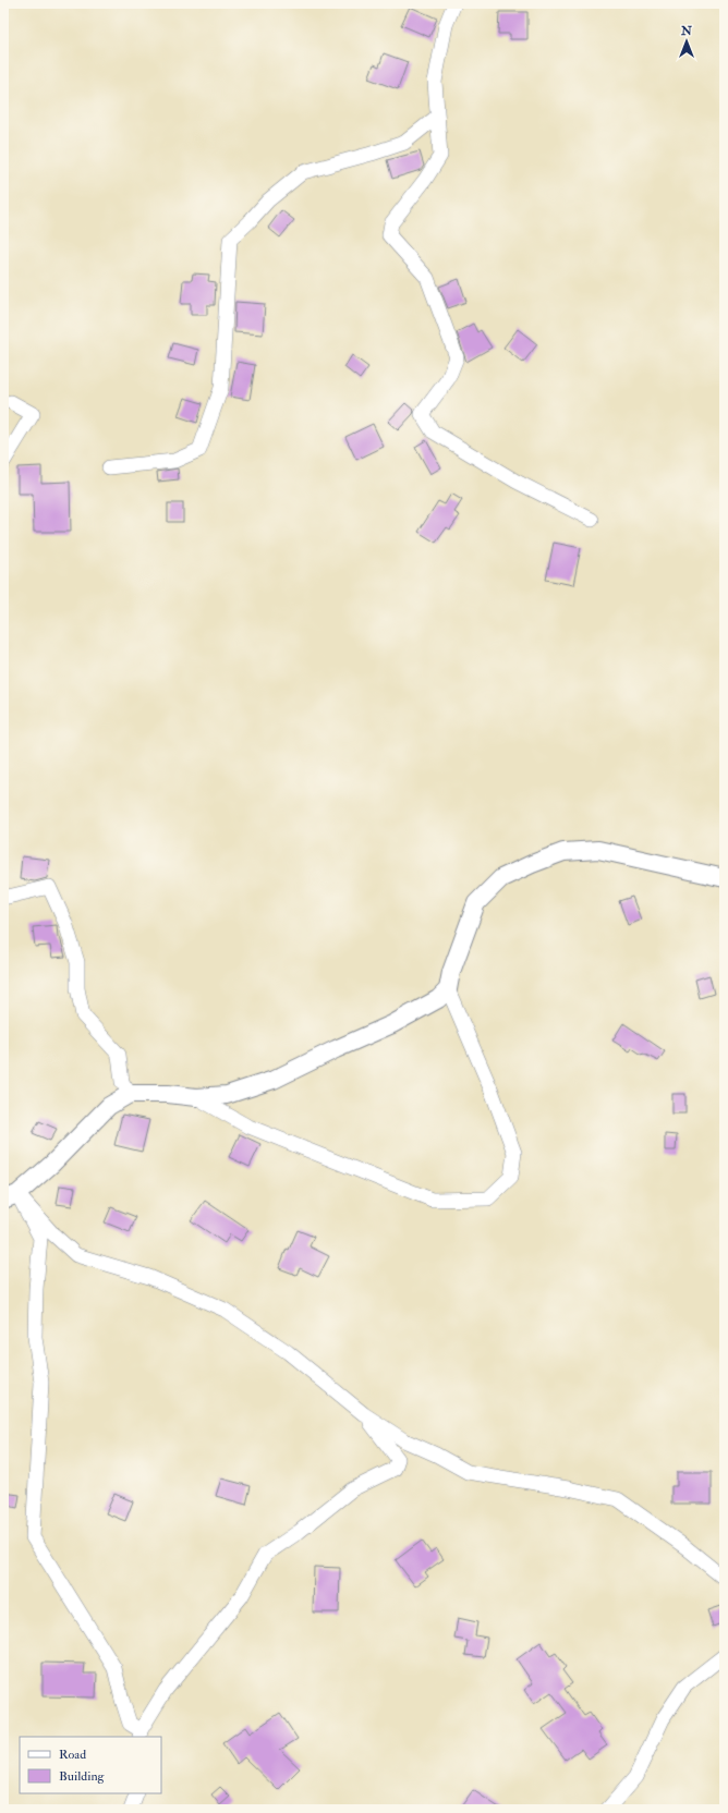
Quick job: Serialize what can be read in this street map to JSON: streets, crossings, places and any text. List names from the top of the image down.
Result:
{
  "legend": ["Road", "Building"],
  "north": "top"
}
